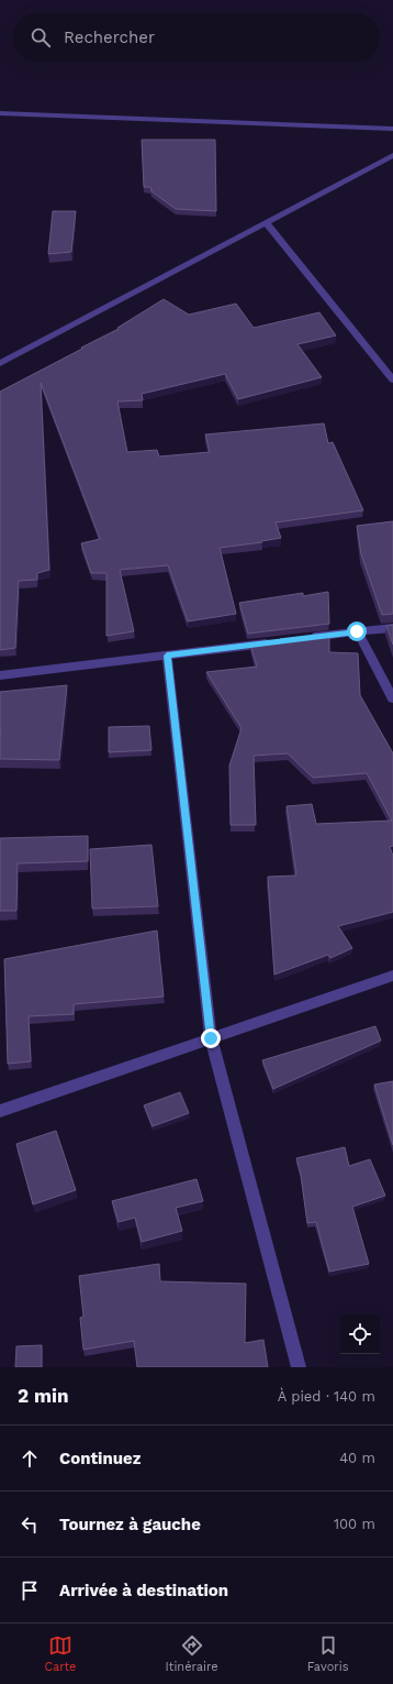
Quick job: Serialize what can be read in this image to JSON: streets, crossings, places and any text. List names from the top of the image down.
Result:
{
  "page": {
    "search": "Rechercher",
    "heading": ["2 min", "À pied · 140 m"],
    "list": [
      ["Continuez", "40 m"],
      ["Tournez à gauche", "100 m"],
      "Arrivée à destination"
    ],
    "nav": ["Carte", "Itinéraire", "Favoris"]
  }
}
